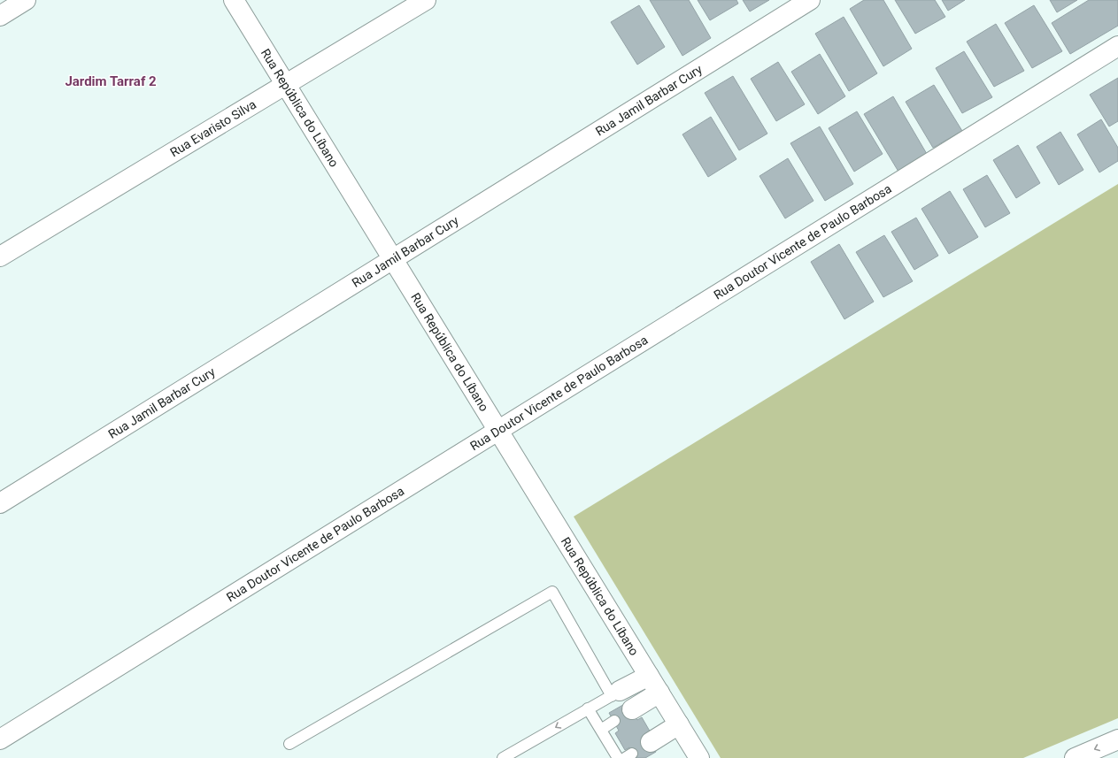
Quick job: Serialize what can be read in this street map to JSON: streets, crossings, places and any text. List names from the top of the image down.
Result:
{
  "streets": {
    "street": [
      "Rua Jamil Barbar Cury",
      "Rua República do Líbano",
      "Rua Evaristo Silva",
      "Rua Doutor Vicente de Paulo Barbosa"
    ]
  },
  "crossings": [
    ["Rua Jamil Barbar Cury", "Rua República do Líbano"],
    ["Rua República do Líbano", "Rua Evaristo Silva"],
    ["Rua República do Líbano", "Rua Doutor Vicente de Paulo Barbosa"]
  ],
  "districts": ["Jardim Tarraf 2"]
}
